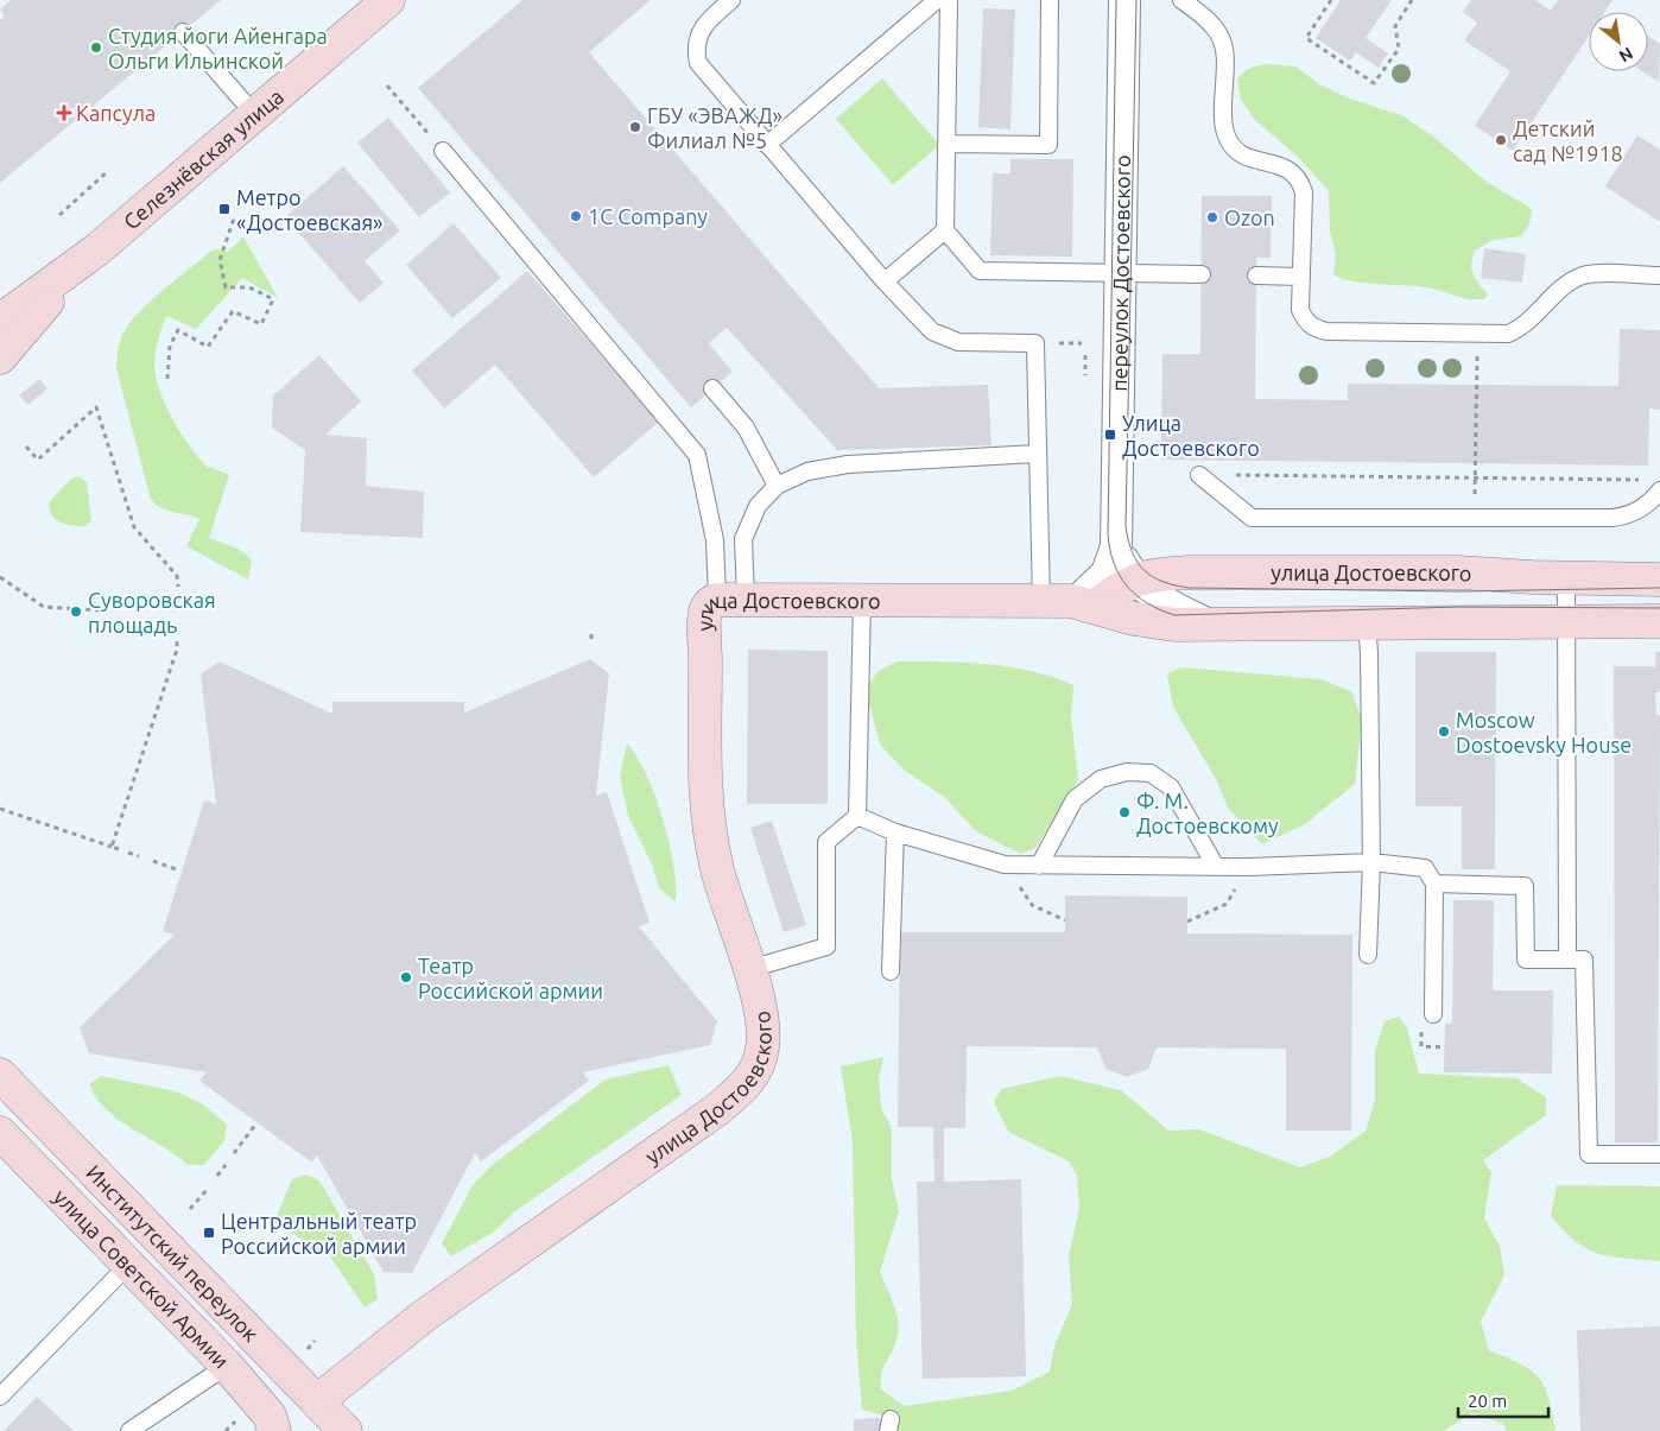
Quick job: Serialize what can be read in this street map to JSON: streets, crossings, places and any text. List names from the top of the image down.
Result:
{
  "streets": {
    "street": [
      "Селезнёвская улица",
      "переулок Достоевского",
      "улица Достоевского",
      "Институтский переулок",
      "улица Советской Армии"
    ]
  },
  "crossings": [
    ["переулок Достоевского", "улица Достоевского"],
    ["улица Достоевского", "Институтский переулок"]
  ],
  "places": {
    "other": [
      "Студия йоги Айенгара Ольги Ильинской",
      "ГБУ «ЭВАЖД» Филиал №5",
      "Детский сад №1918",
      "1C Company",
      "Ozon",
      "Суворовская площадь",
      "Moscow Dostoevsky House",
      "Ф. М. Достоевскому",
      "Театр Российской армии"
    ],
    "health": ["Капсула"],
    "transit": ["Метро «Достоевская»", "Улица Достоевского", "Центральный театр Российской армии"]
  },
  "scale_bar": "20 m",
  "north": "bottom right"
}
